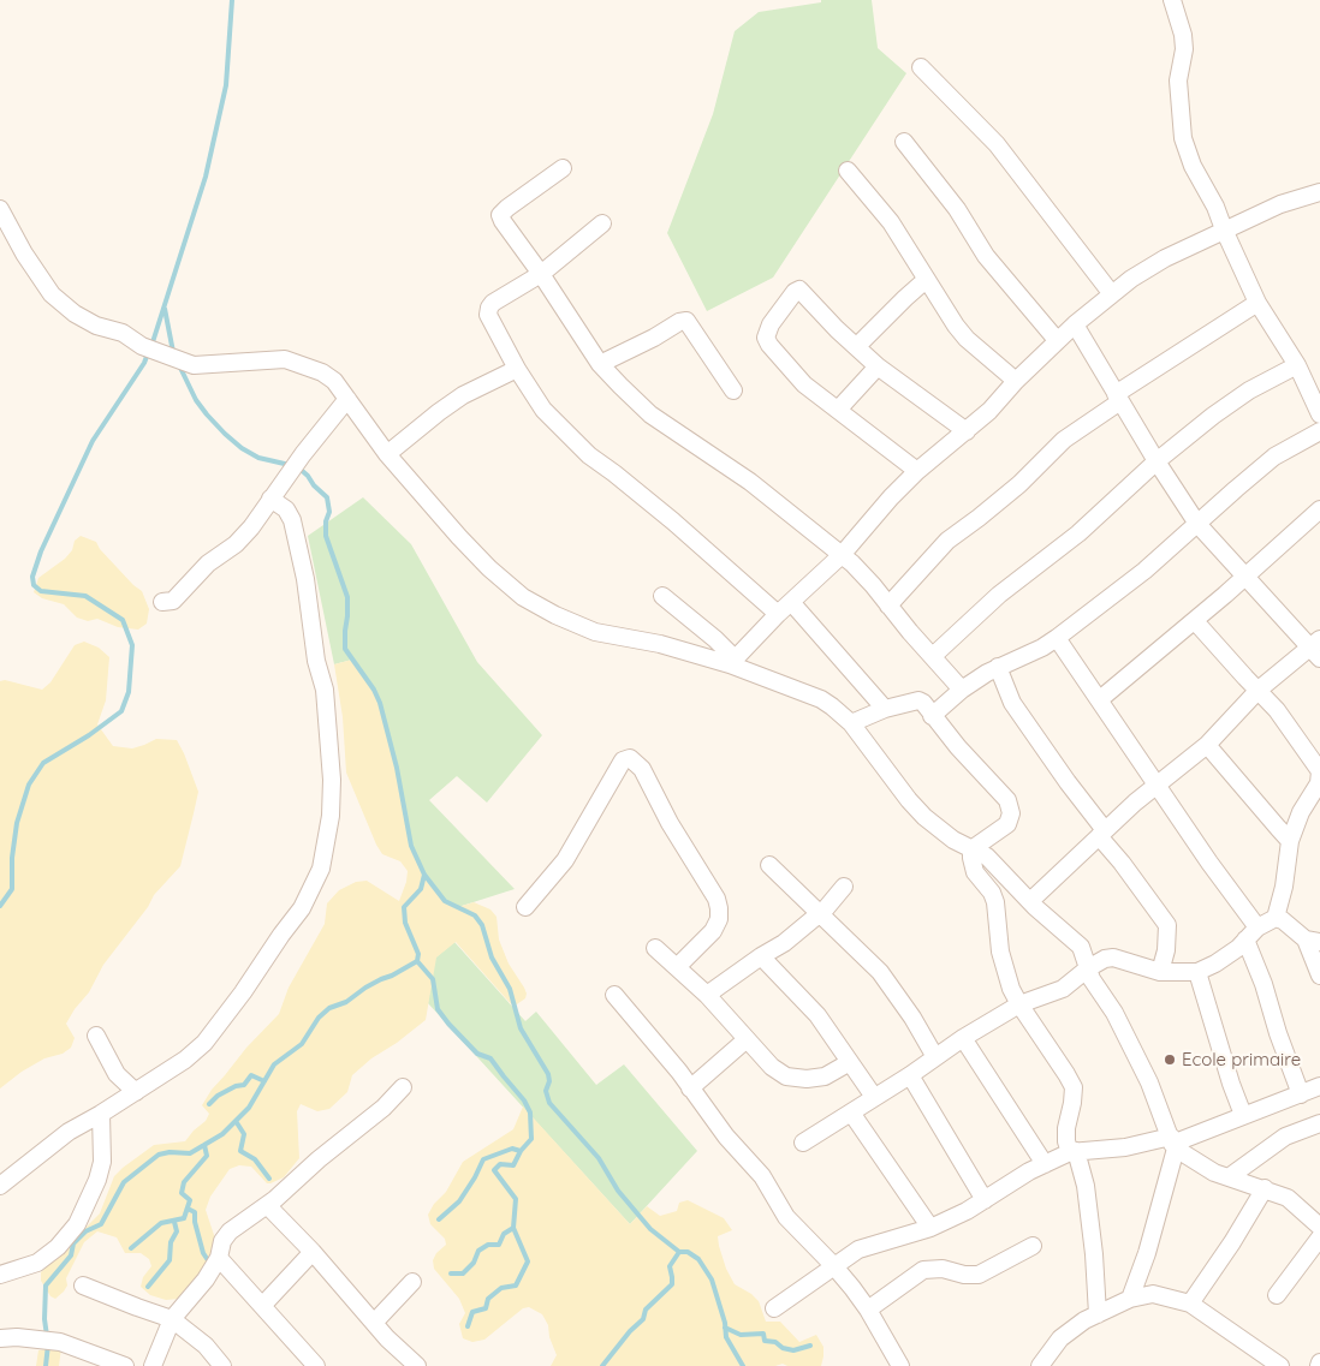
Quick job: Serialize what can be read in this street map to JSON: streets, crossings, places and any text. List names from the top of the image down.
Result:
{
  "places": ["Ecole primaire"]
}
